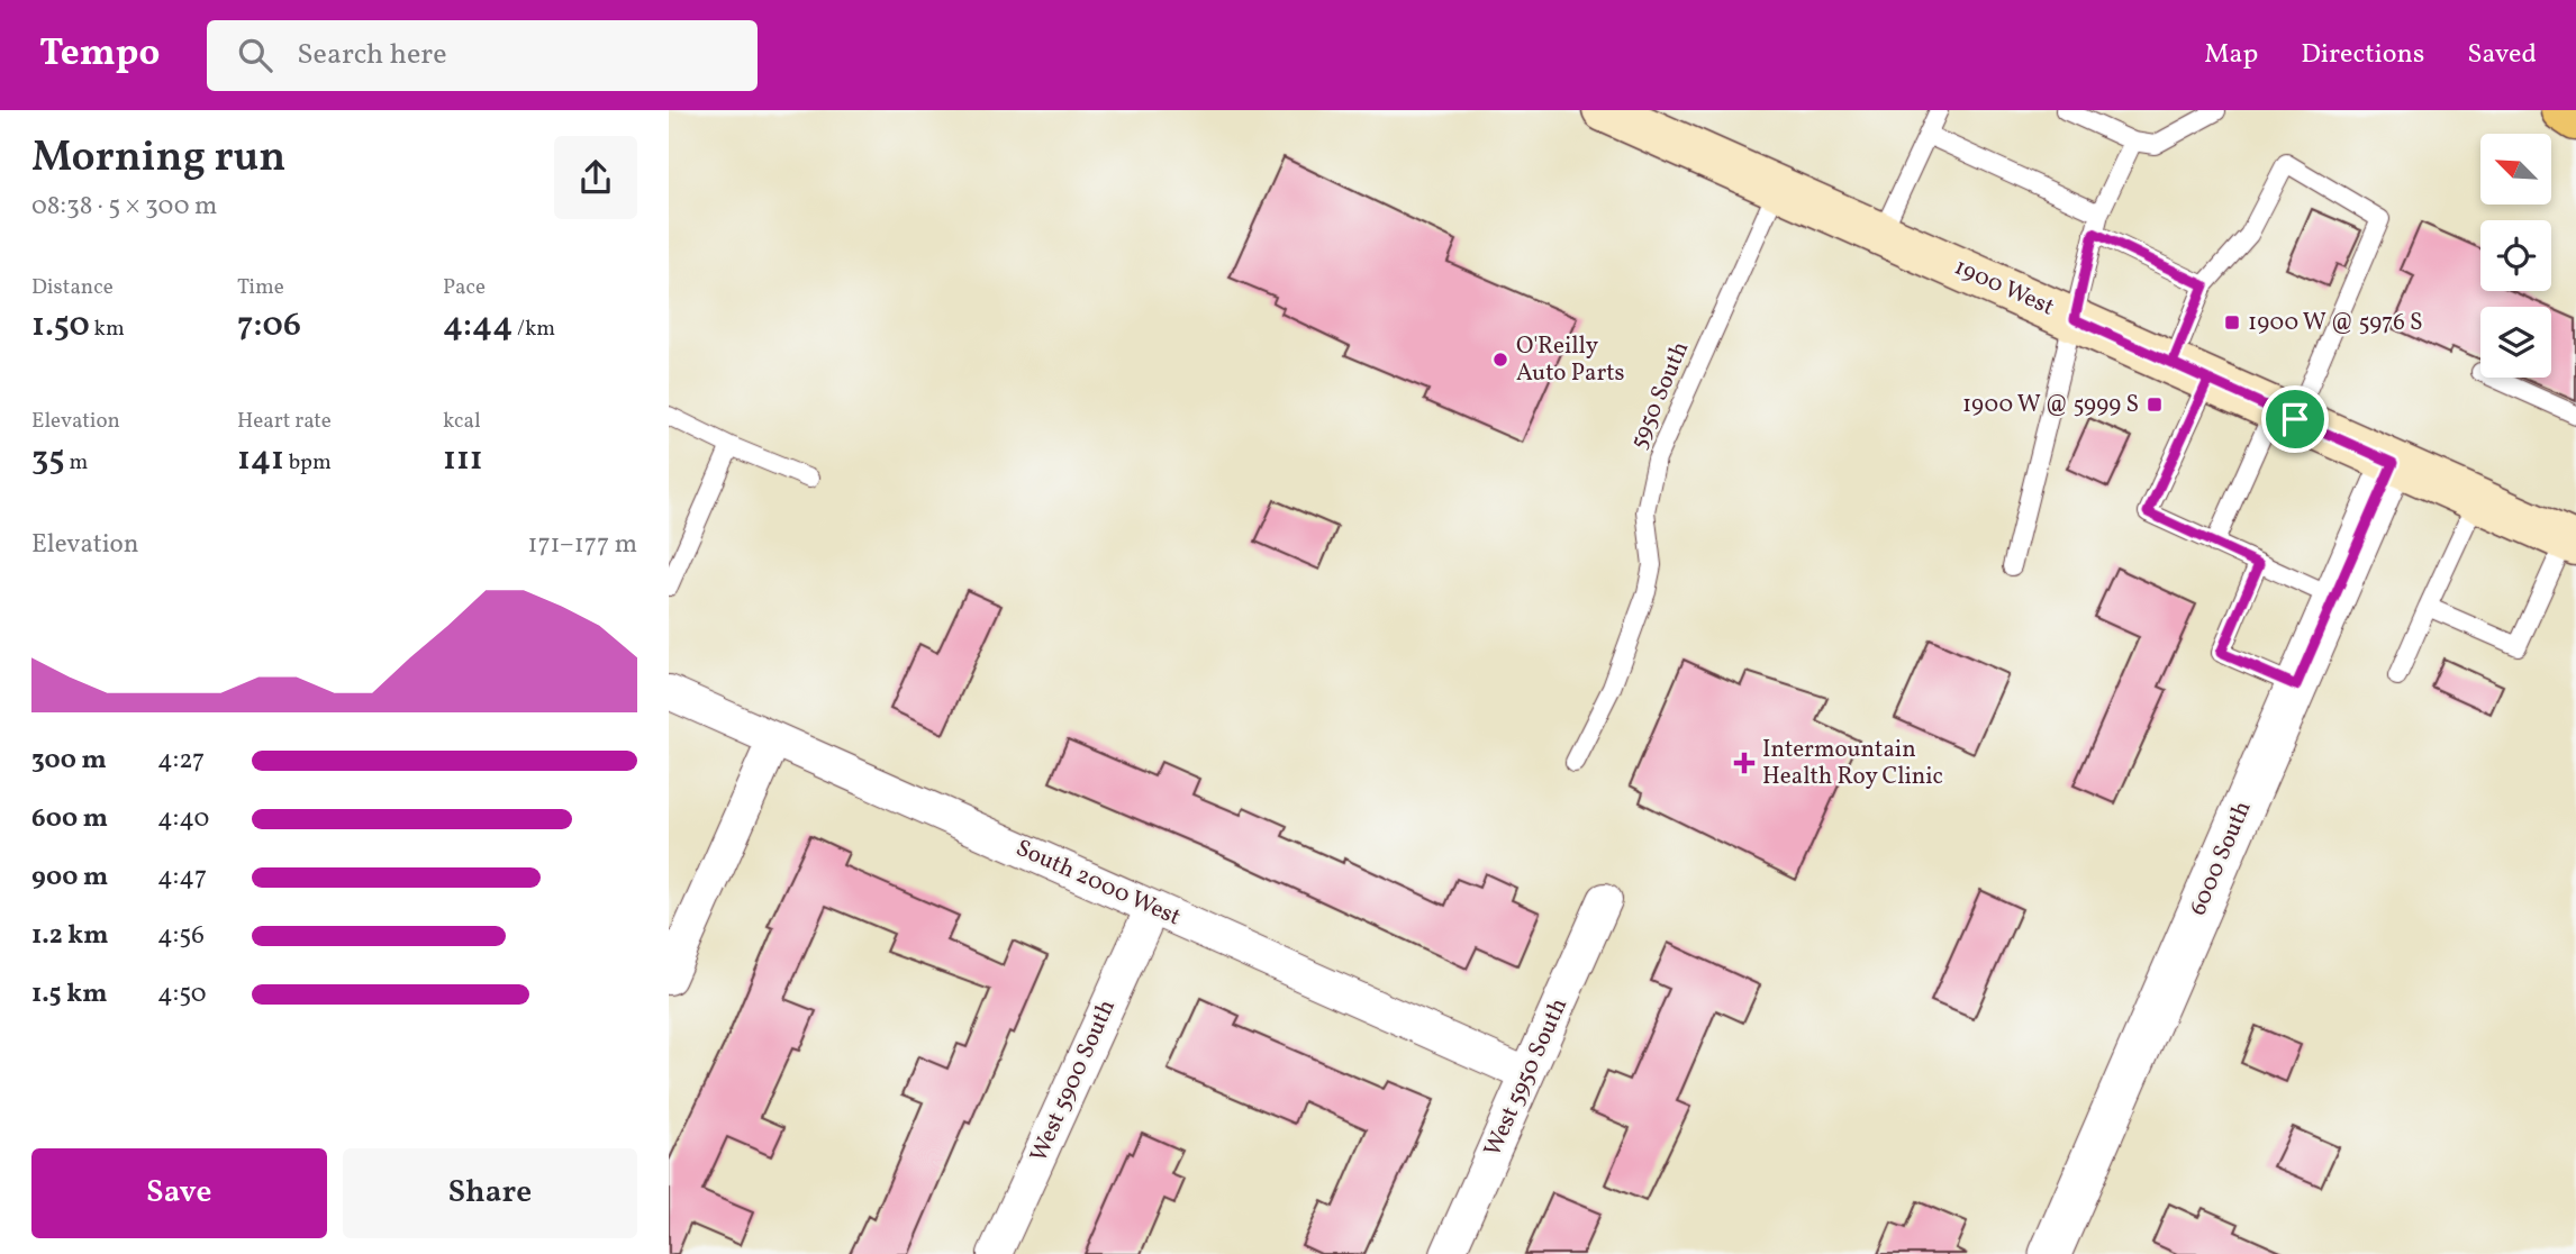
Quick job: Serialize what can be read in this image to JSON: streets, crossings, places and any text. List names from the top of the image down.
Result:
{
  "streets": {
    "main road": ["1900 West"],
    "street": [
      "6000 South",
      "South 2000 West",
      "West 5950 South",
      "West 5900 South"
    ],
    "lane": ["5950 South"]
  },
  "crossings": [
    ["1900 West", "5950 South"],
    ["1900 West", "6000 South"],
    ["South 2000 West", "West 5950 South"],
    ["South 2000 West", "West 5900 South"]
  ],
  "places": {
    "transit": ["1900 W @ 5976 S", "1900 W @ 5999 S"],
    "other": ["O'Reilly Auto Parts"],
    "health": ["Intermountain Health Roy Clinic"]
  },
  "north": "top left",
  "page": {
    "header": "Tempo",
    "search": "Search here",
    "nav": ["Map", "Directions", "Saved"],
    "heading": ["Morning run", "08:38 · 5 × 300 m"],
    "stats": [
      ["Distance", "1.50 km"],
      ["Time", "7:06"],
      ["Pace", "4:44 /km"],
      ["Elevation", "35 m"],
      ["Heart rate", "141 bpm"],
      ["kcal", "111"]
    ],
    "chart": ["Elevation", "171–177 m"],
    "list": [
      {
        "name": "300 m",
        "note": "4:27"
      },
      {
        "name": "600 m",
        "note": "4:40"
      },
      {
        "name": "900 m",
        "note": "4:47"
      },
      {
        "name": "1.2 km",
        "note": "4:56"
      },
      {
        "name": "1.5 km",
        "note": "4:50"
      }
    ],
    "buttons": ["Save", "Share"]
  }
}
